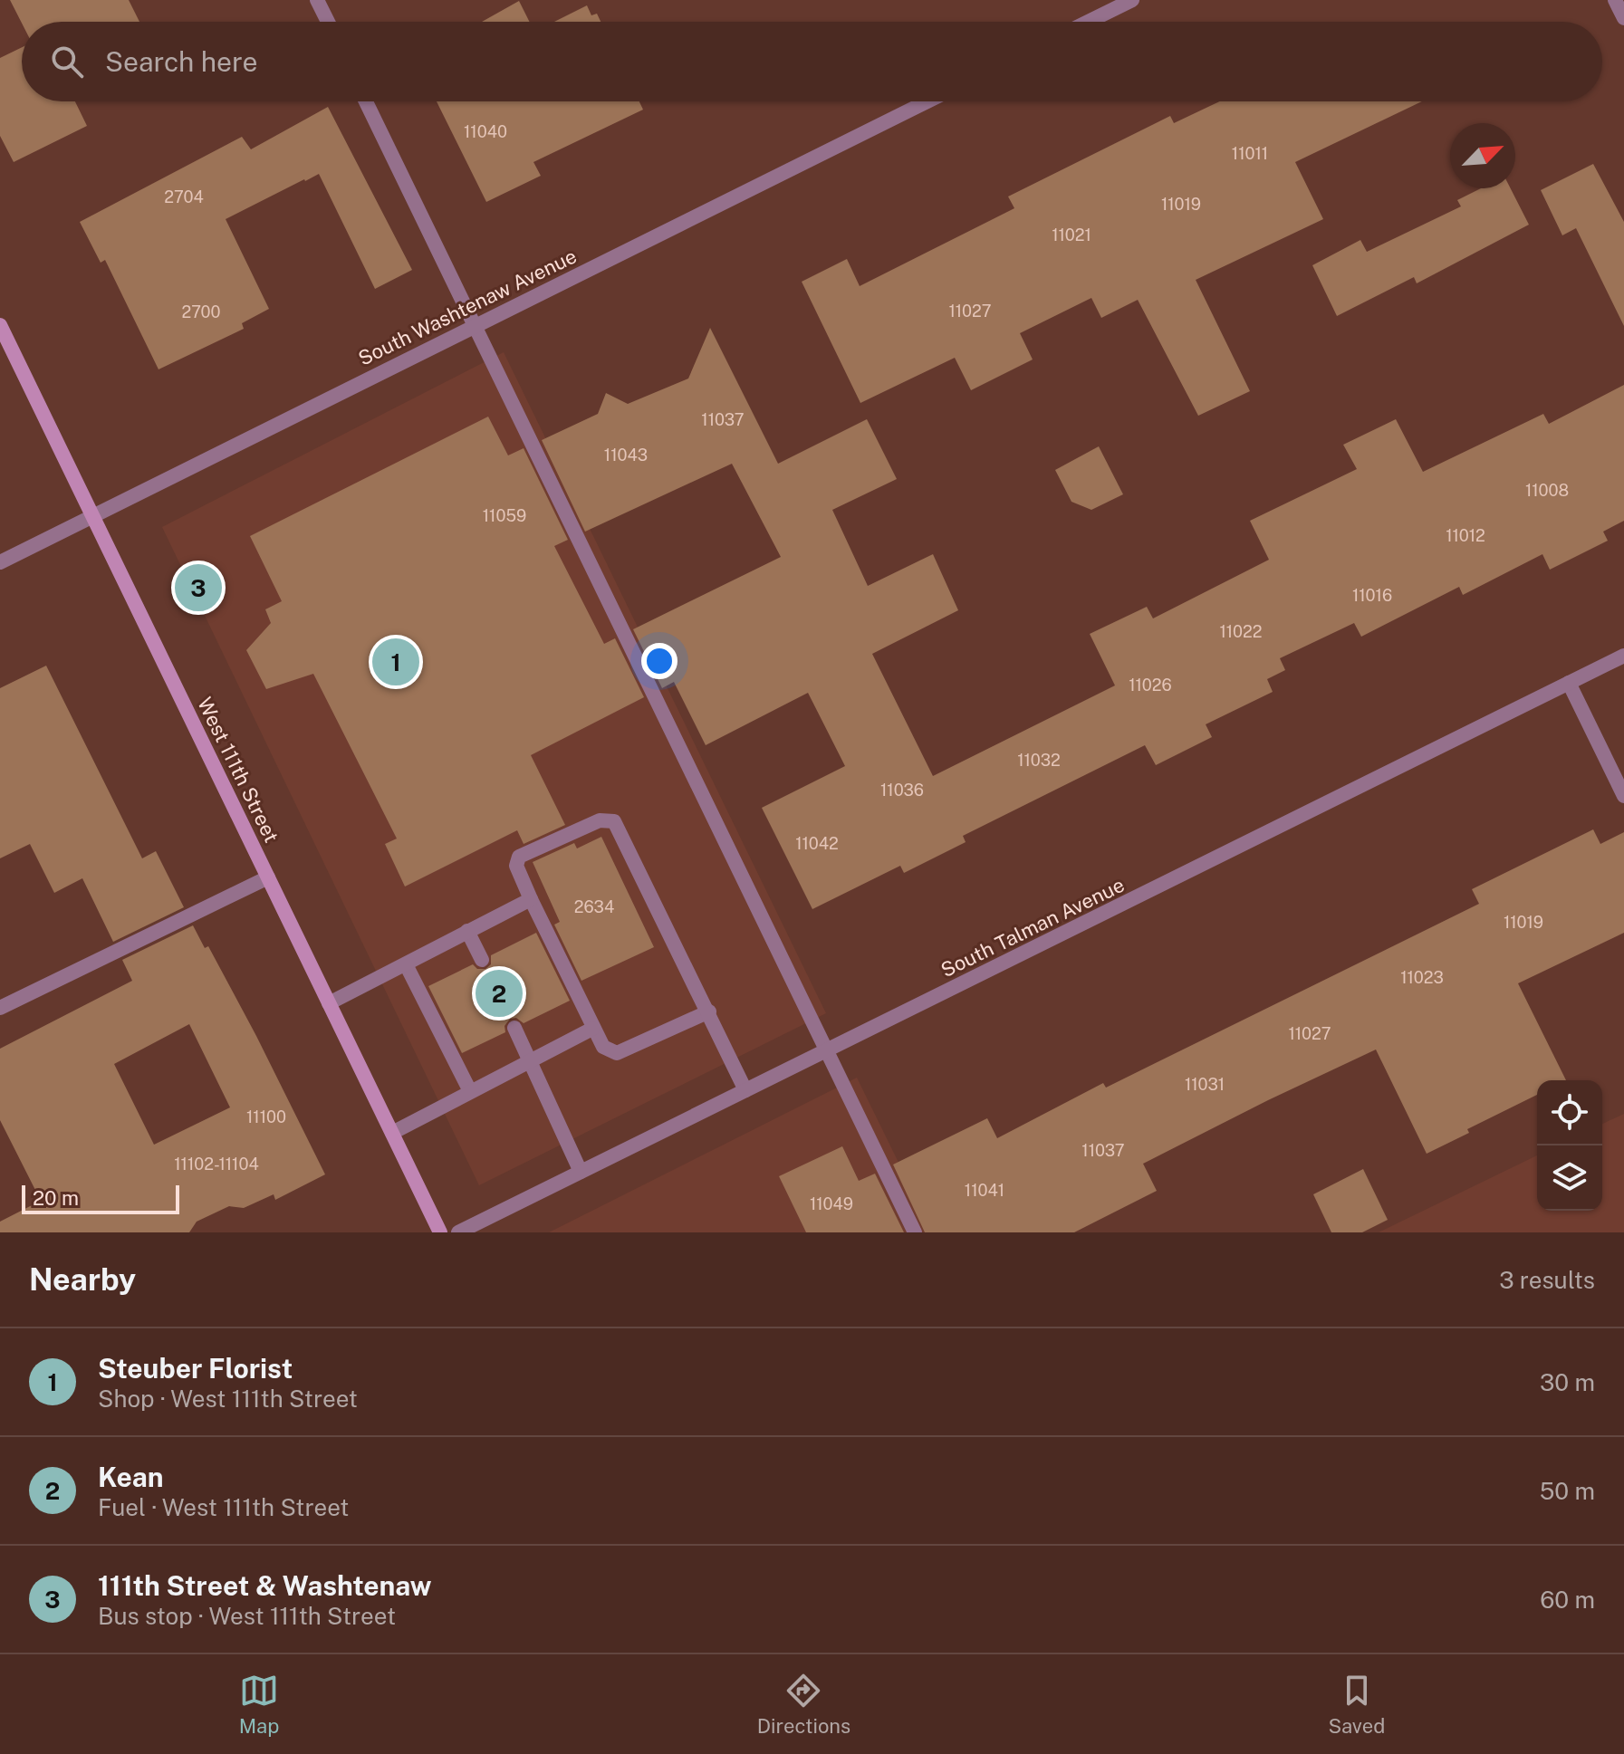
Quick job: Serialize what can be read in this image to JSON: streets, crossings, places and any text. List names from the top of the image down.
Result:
{
  "streets": {
    "main road": ["West 111th Street"],
    "street": ["South Washtenaw Avenue", "South Talman Avenue"]
  },
  "crossings": [
    ["South Washtenaw Avenue", "West 111th Street"]
  ],
  "house_numbers": [
    "11040",
    "11011",
    "2704",
    "11019",
    "11021",
    "11027",
    "2700",
    "11037",
    "11043",
    "11008",
    "11059",
    "11012",
    "11016",
    "11022",
    "11026",
    "11032",
    "11036",
    "11042",
    "2634",
    "11019",
    "11023",
    "11027",
    "11031",
    "11100",
    "11037",
    "11102-11104",
    "11041",
    "11049"
  ],
  "scale_bar": "20 m",
  "north": "top right",
  "page": {
    "search": "Search here",
    "pins": ["3", "1", "2"],
    "scale": "20 m",
    "heading": ["Nearby", "3 results"],
    "list": [
      {
        "mark": "1",
        "name": "Steuber Florist",
        "note": "Shop · West 111th Street",
        "value": "30 m"
      },
      {
        "mark": "2",
        "name": "Kean",
        "note": "Fuel · West 111th Street",
        "value": "50 m"
      },
      {
        "mark": "3",
        "name": "111th Street & Washtenaw",
        "note": "Bus stop · West 111th Street",
        "value": "60 m"
      }
    ],
    "nav": ["Map", "Directions", "Saved"]
  }
}
